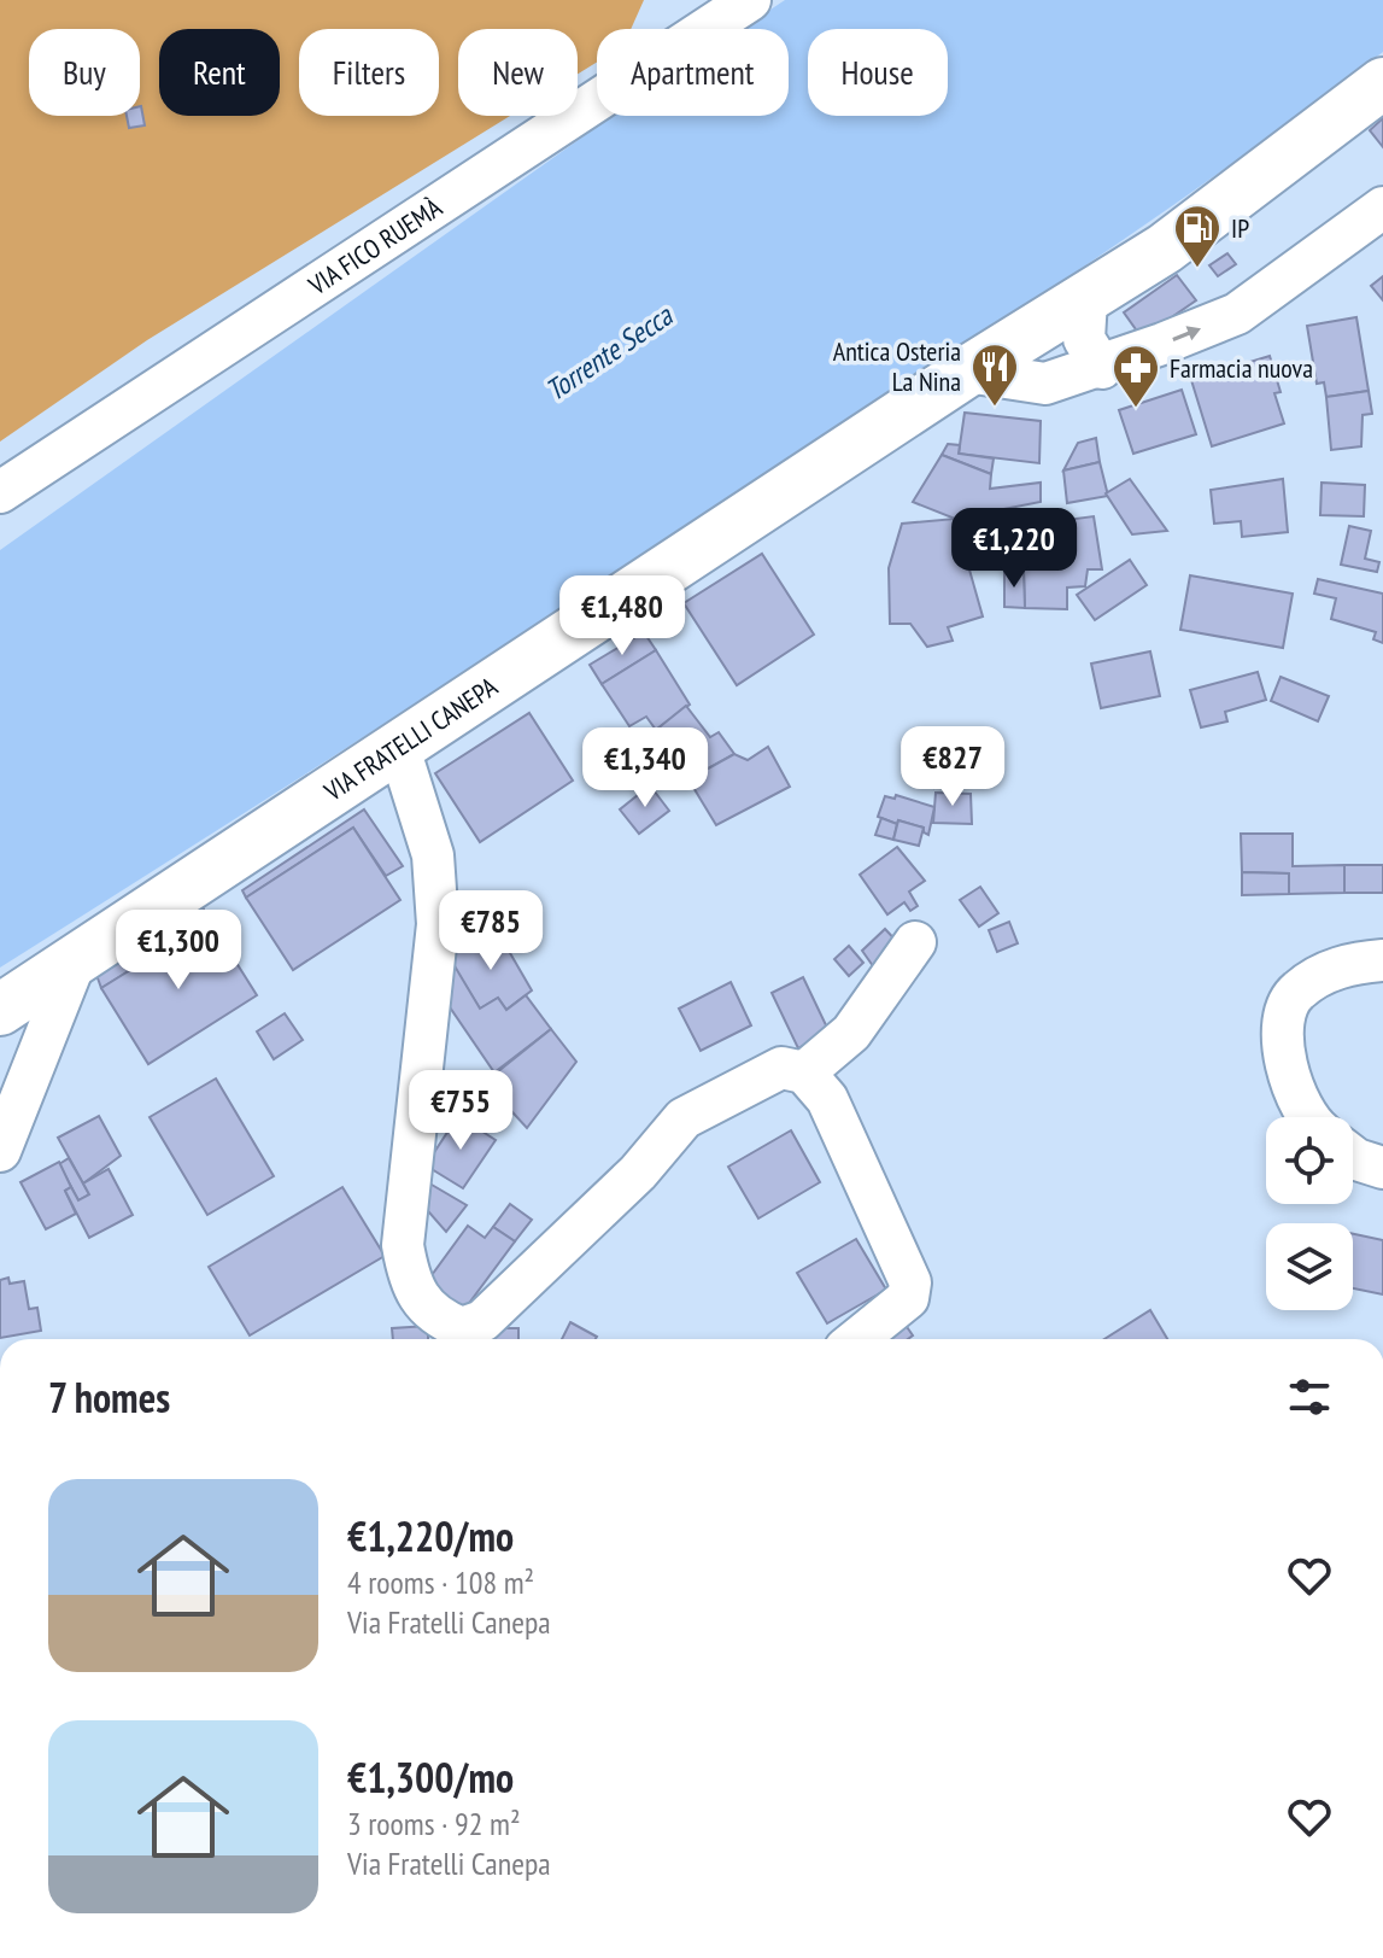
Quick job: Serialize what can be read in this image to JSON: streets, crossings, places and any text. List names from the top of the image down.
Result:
{
  "streets": {
    "main road": ["VIA FRATELLI CANEPA"],
    "street": ["VIA FICO RUEMÀ"]
  },
  "water": ["Torrente Secca"],
  "places": {
    "fuel station": ["IP"],
    "restaurant": ["Antica Osteria La Nina"],
    "pharmacy": ["Farmacia nuova"]
  },
  "page": {
    "chip": [
      "Buy",
      "Rent",
      "Filters",
      "New",
      "Apartment",
      "House"
    ],
    "price": [
      "€1,220",
      "€1,480",
      "€827",
      "€1,340",
      "€785",
      "€1,300",
      "€755"
    ],
    "heading": "7 homes",
    "list": [
      {
        "name": "€1,220/mo",
        "note": "4 rooms · 108 m² · Via Fratelli Canepa"
      },
      {
        "name": "€1,300/mo",
        "note": "3 rooms · 92 m² · Via Fratelli Canepa"
      }
    ]
  }
}
